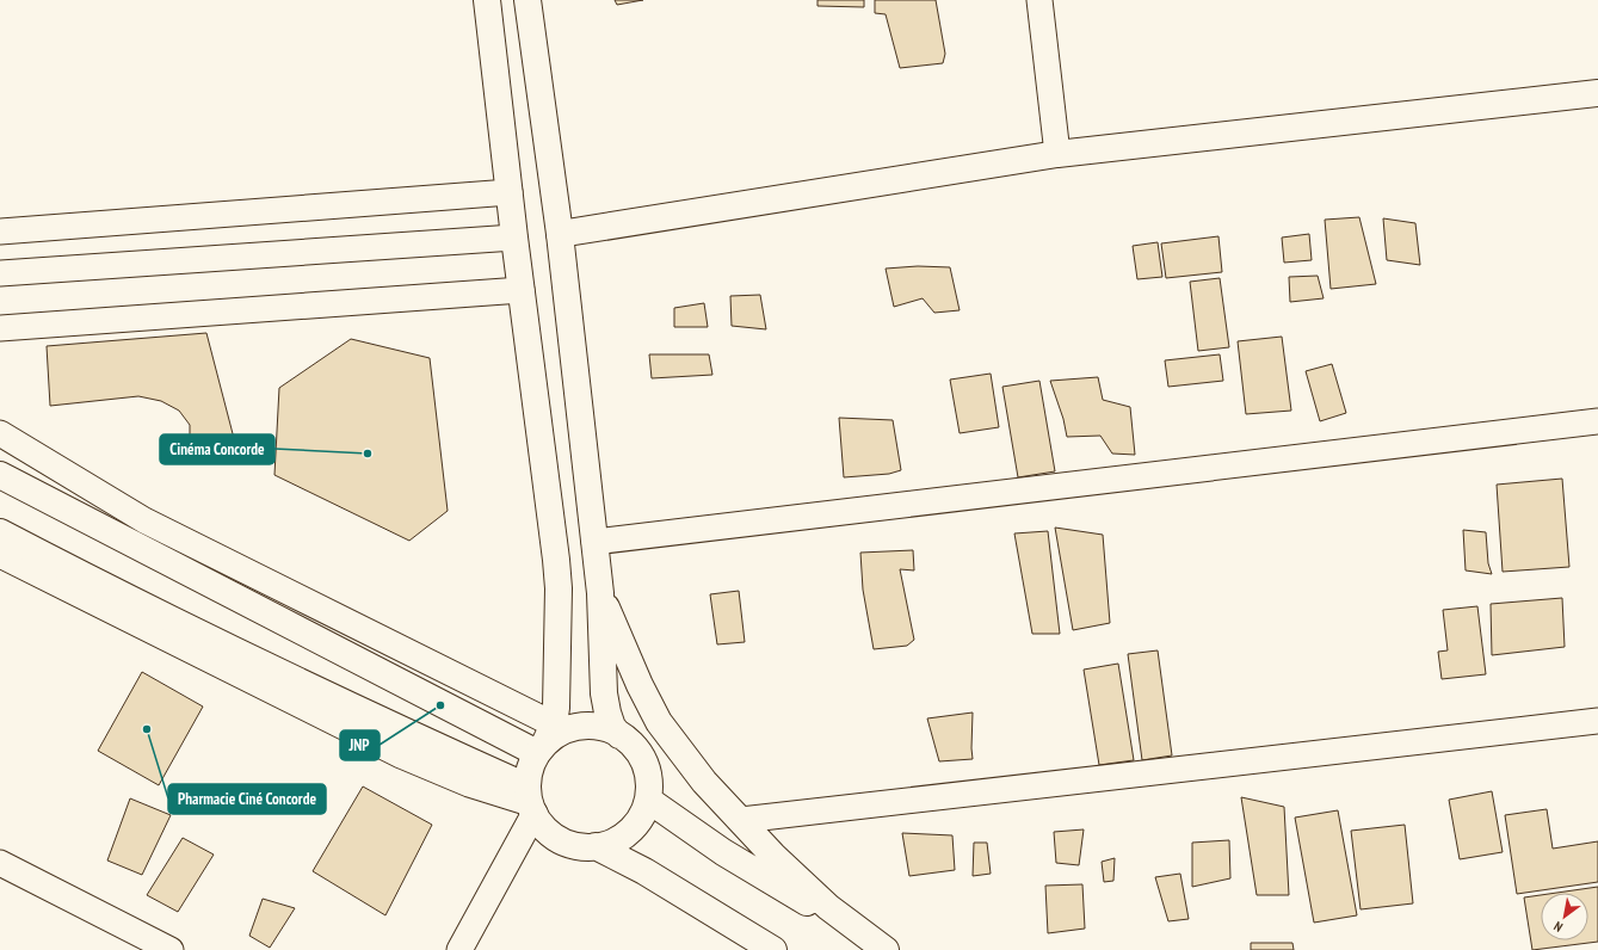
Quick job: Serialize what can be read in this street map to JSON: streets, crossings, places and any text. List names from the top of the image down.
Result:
{
  "places": ["Cinéma Concorde", "JNP", "Pharmacie Ciné Concorde"],
  "north": "bottom left"
}
